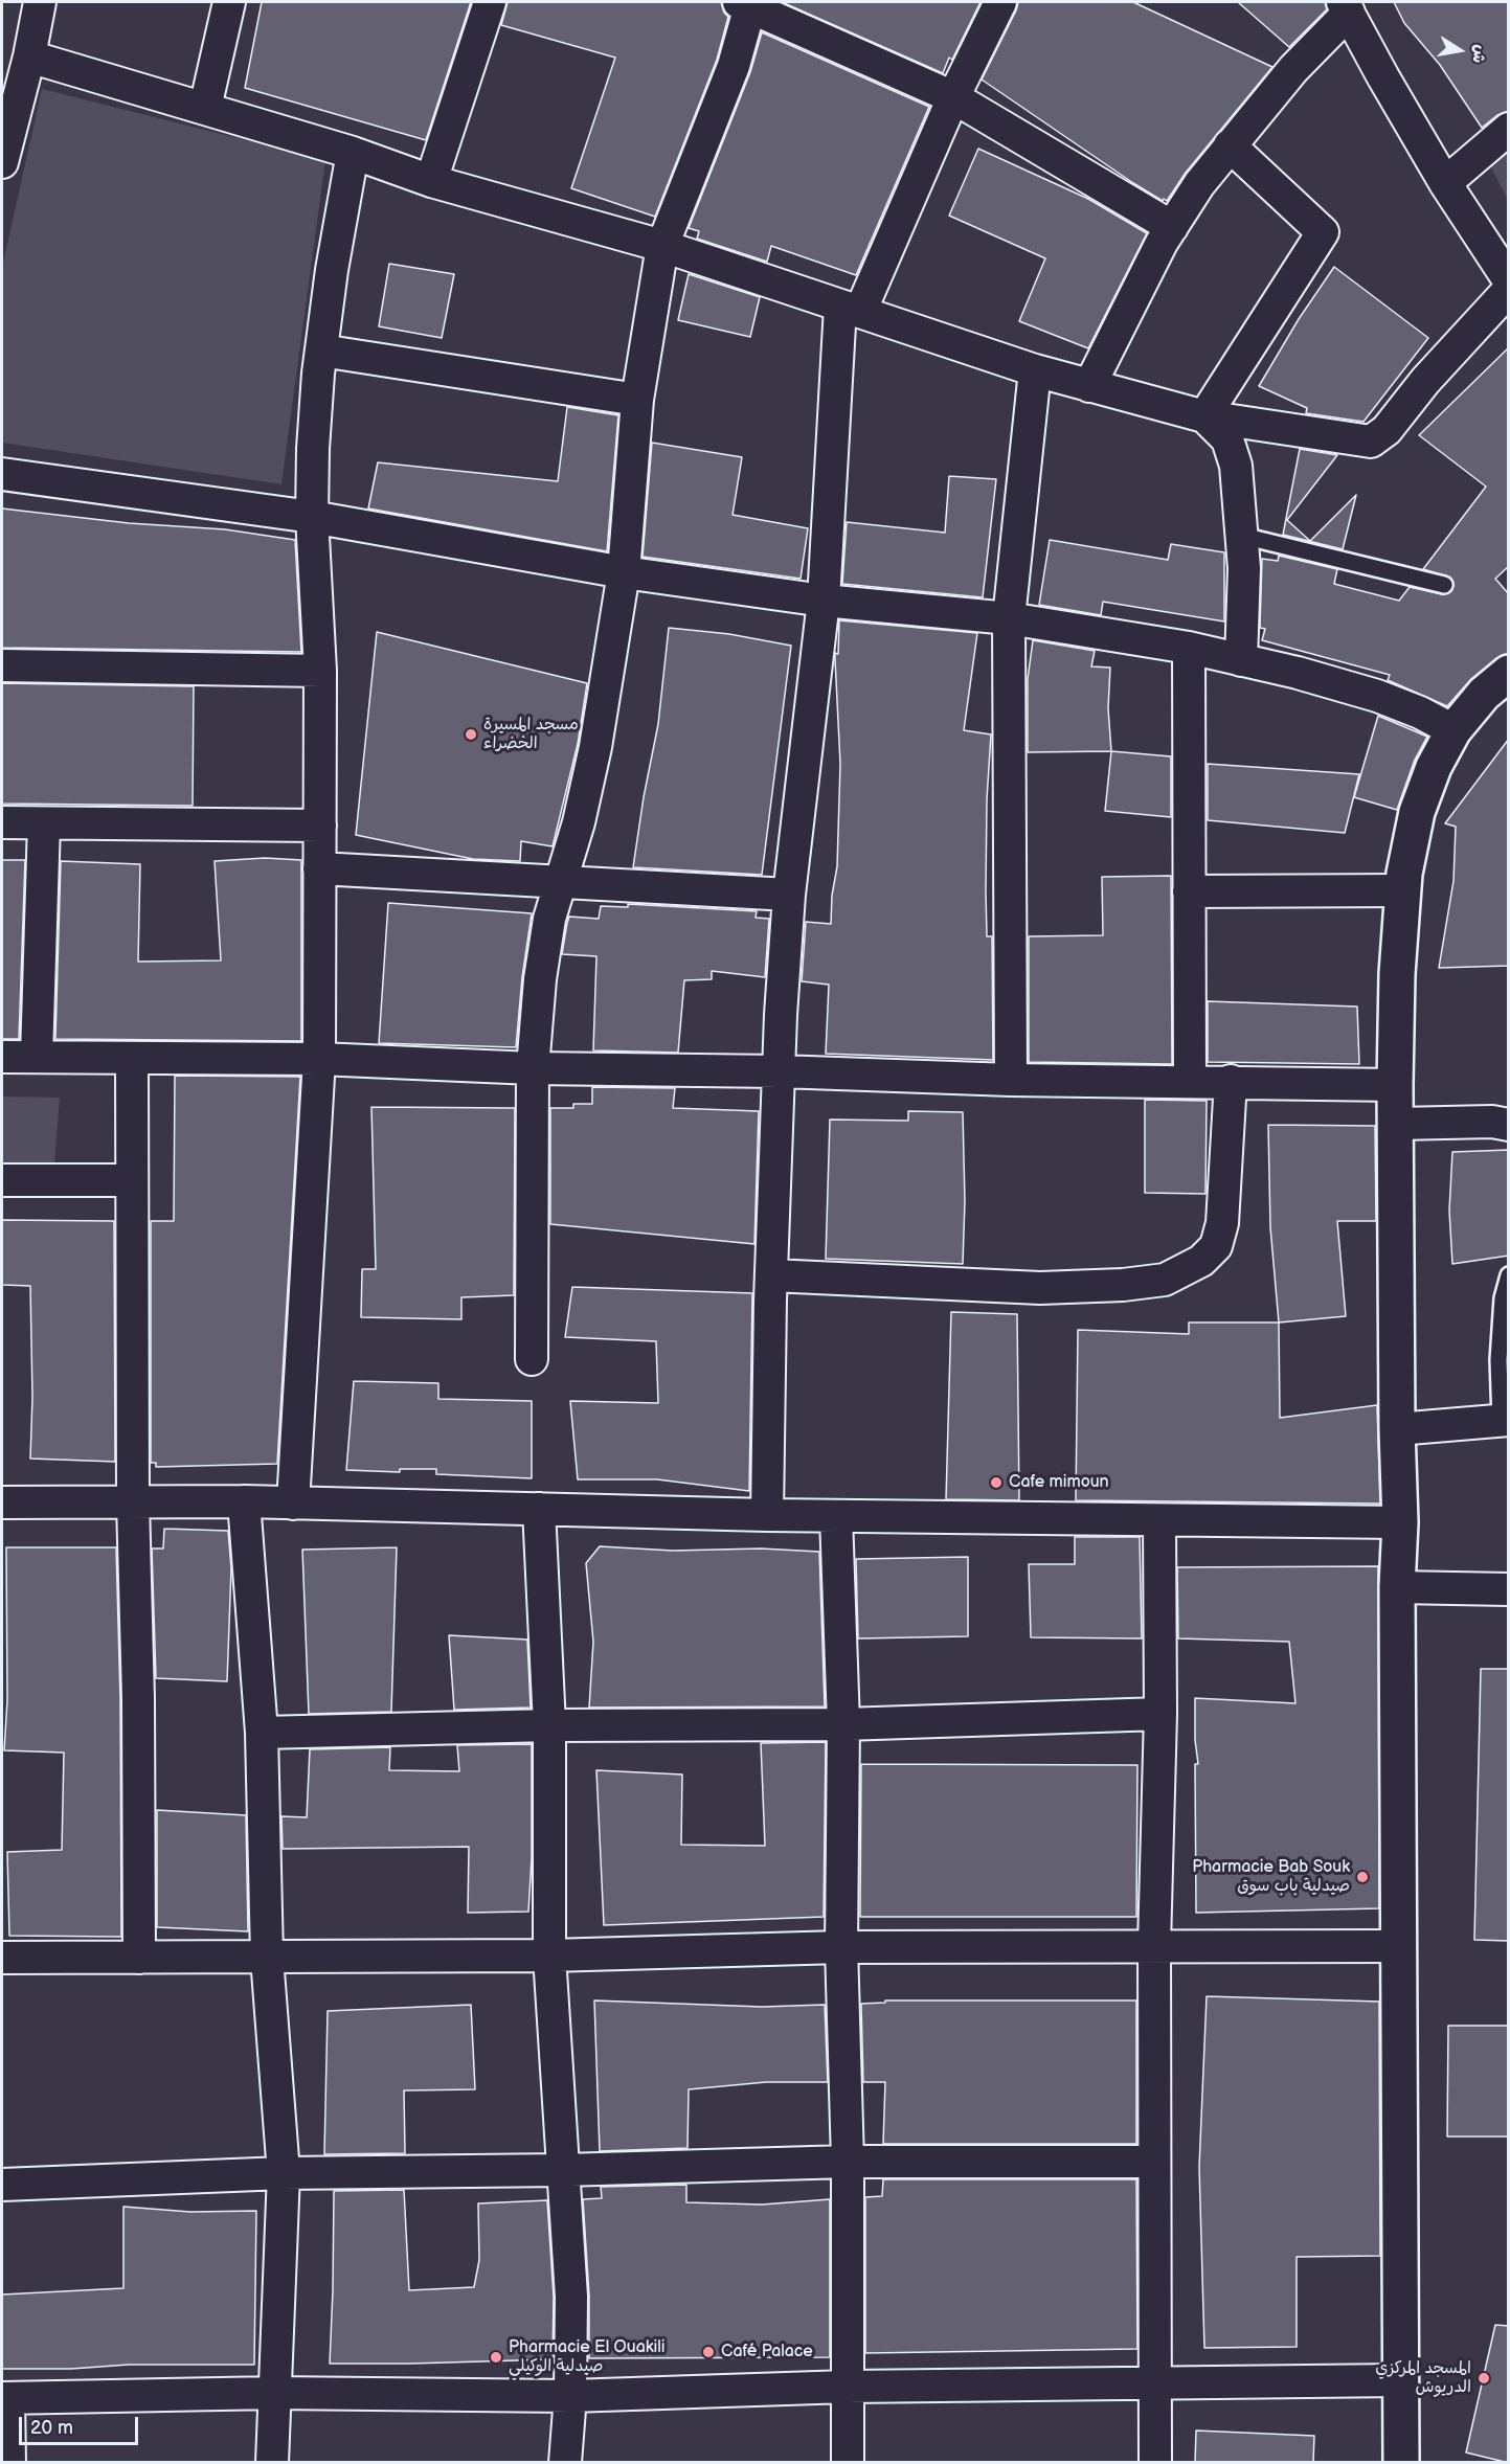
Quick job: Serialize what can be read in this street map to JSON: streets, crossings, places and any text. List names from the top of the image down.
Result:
{
  "places": [
    "مسجد المسيرة الخضراء",
    "Cafe mimoun",
    "Pharmacie Bab Souk صيدلية باب سوق",
    "Café Palace",
    "Pharmacie El Ouakili صيدلية الوكيلي",
    "المسجد المركزي الدريوش"
  ],
  "scale_bar": "20 m",
  "north": "right"
}
